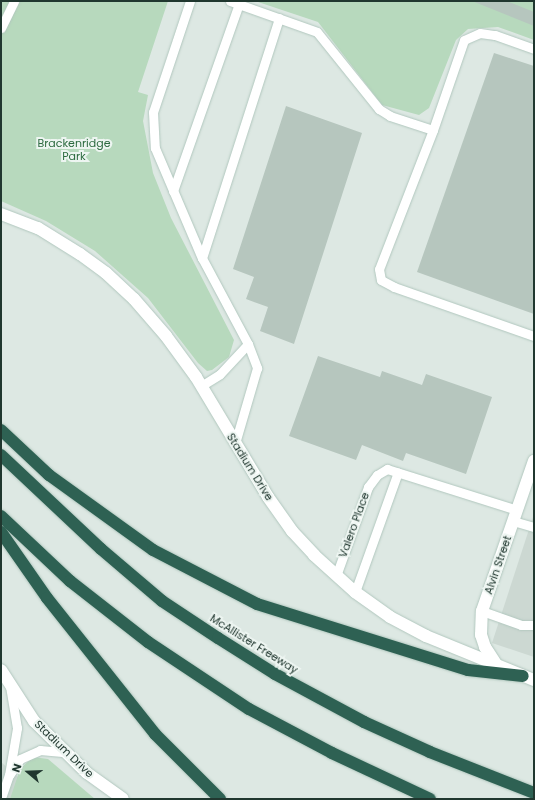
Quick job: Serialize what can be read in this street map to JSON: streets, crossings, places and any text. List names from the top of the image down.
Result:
{
  "streets": {
    "highway": ["McAllister Freeway"],
    "main road": ["Stadium Drive", "Alvin Street"],
    "lane": ["Valero Place"]
  },
  "crossings": [
    ["Stadium Drive", "Valero Place"],
    ["Stadium Drive", "Alvin Street"],
    ["Valero Place", "Alvin Street"]
  ],
  "parks": ["Brackenridge Park"],
  "north": "left"
}
